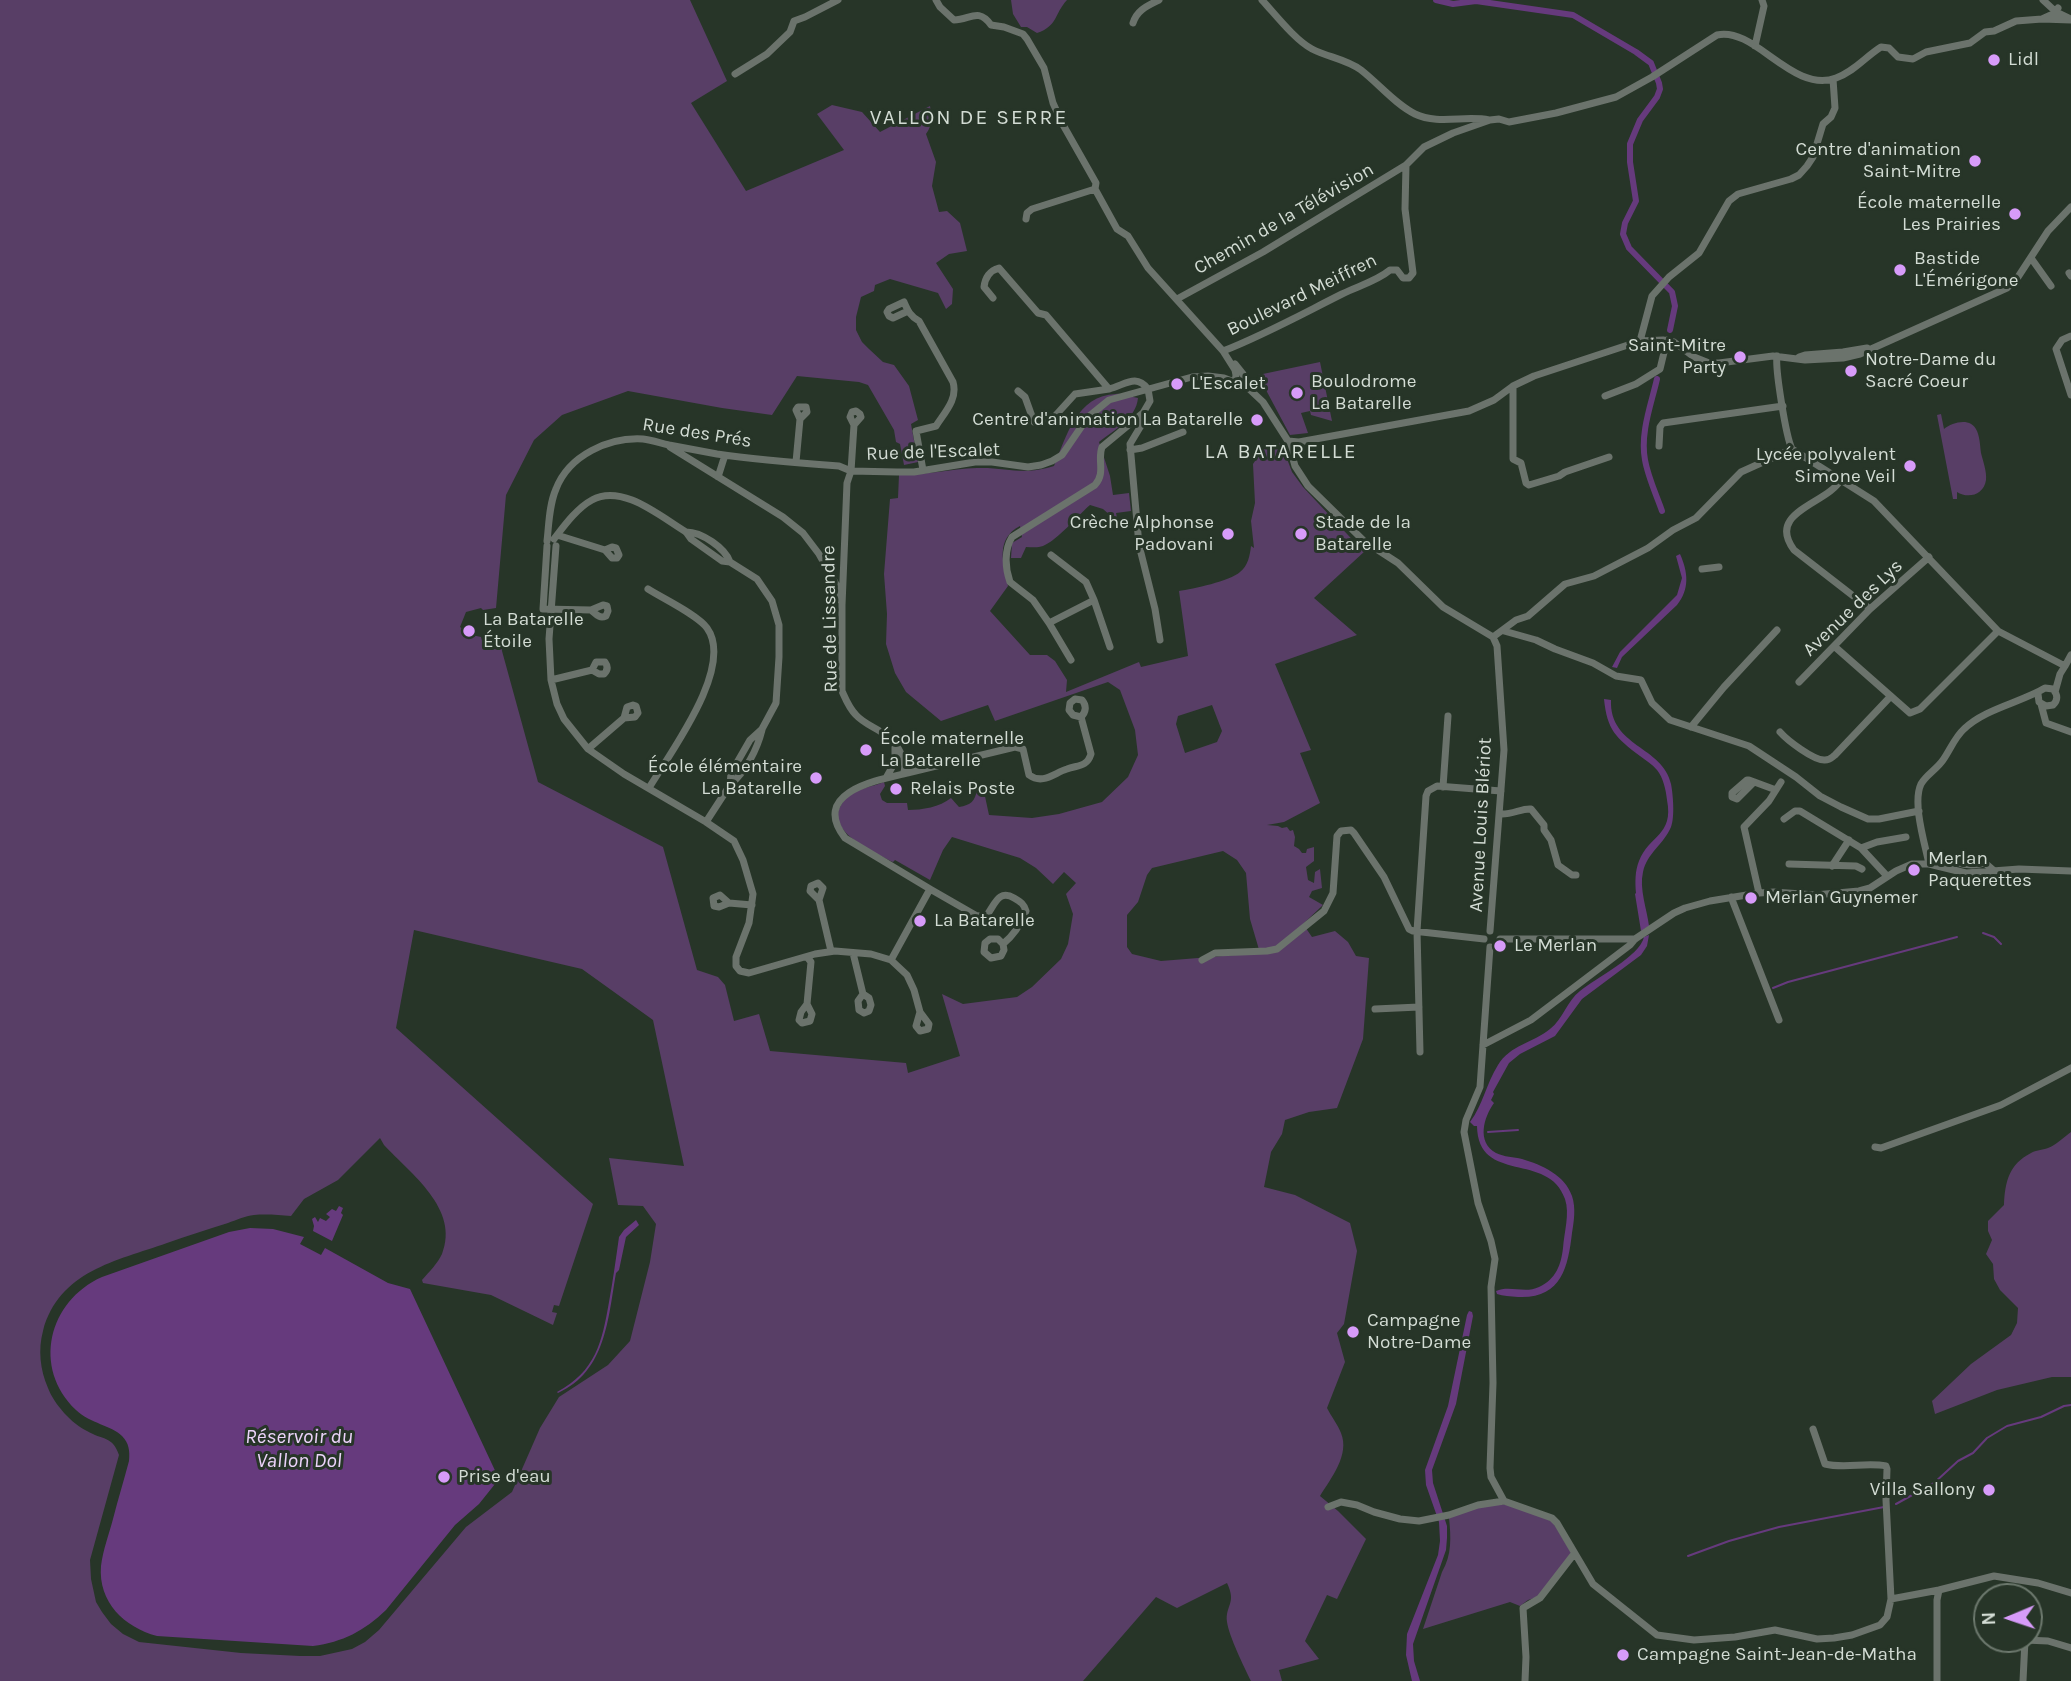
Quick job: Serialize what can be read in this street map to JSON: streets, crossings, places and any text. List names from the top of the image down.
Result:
{
  "streets": {
    "street": [
      "Chemin de la Télévision",
      "Boulevard Meiffren",
      "Rue des Prés",
      "Rue de l'Escalet",
      "Avenue des Lys",
      "Rue de Lissandre",
      "Avenue Louis Blériot"
    ]
  },
  "crossings": [
    ["Chemin de la Télévision", "Boulevard Meiffren"],
    ["Rue des Prés", "Rue de l'Escalet"],
    ["Rue des Prés", "Rue de Lissandre"],
    ["Rue de l'Escalet", "Rue de Lissandre"]
  ],
  "districts": ["VALLON DE SERRE", "LA BATARELLE"],
  "water": ["Réservoir du Vallon Dol"],
  "places": [
    "Lidl",
    "Centre d'animation Saint-Mitre",
    "École maternelle Les Prairies",
    "Bastide L'Émérigone",
    "Saint-Mitre Party",
    "Notre-Dame du Sacré Coeur",
    "L'Escalet",
    "Boulodrome La Batarelle",
    "Centre d'animation La Batarelle",
    "Lycée polyvalent Simone Veil",
    "Crèche Alphonse Padovani",
    "Stade de la Batarelle",
    "La Batarelle Étoile",
    "École maternelle La Batarelle",
    "École élémentaire La Batarelle",
    "Relais Poste",
    "Merlan Paquerettes",
    "Merlan Guynemer",
    "La Batarelle",
    "Le Merlan",
    "Campagne Notre-Dame",
    "Prise d'eau",
    "Villa Sallony",
    "Campagne Saint-Jean-de-Matha"
  ],
  "north": "left"
}
